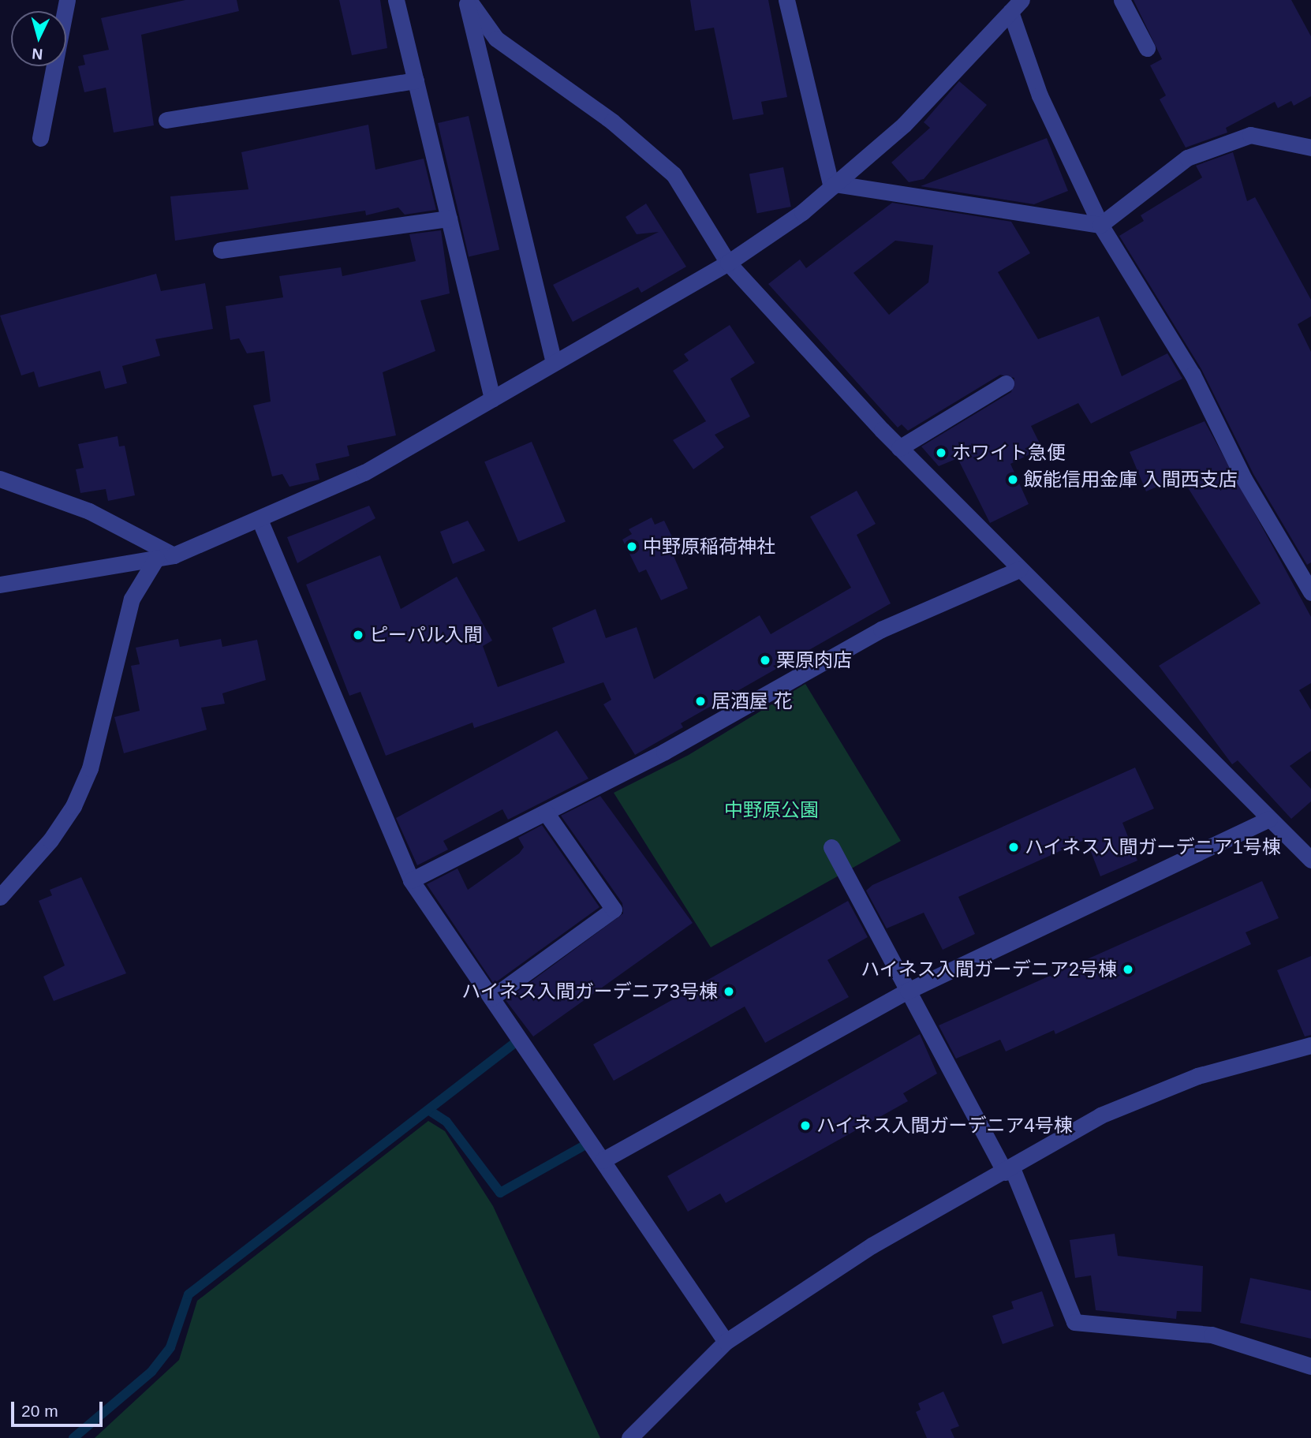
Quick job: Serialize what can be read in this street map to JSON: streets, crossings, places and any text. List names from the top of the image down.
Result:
{
  "parks": ["中野原公園"],
  "places": [
    "ホワイト急便",
    "飯能信用金庫 入間西支店",
    "中野原稲荷神社",
    "ピーパル入間",
    "栗原肉店",
    "居酒屋 花",
    "ハイネス入間ガーデニア1号棟",
    "ハイネス入間ガーデニア2号棟",
    "ハイネス入間ガーデニア3号棟",
    "ハイネス入間ガーデニア4号棟"
  ],
  "scale_bar": "20 m",
  "north": "bottom"
}
